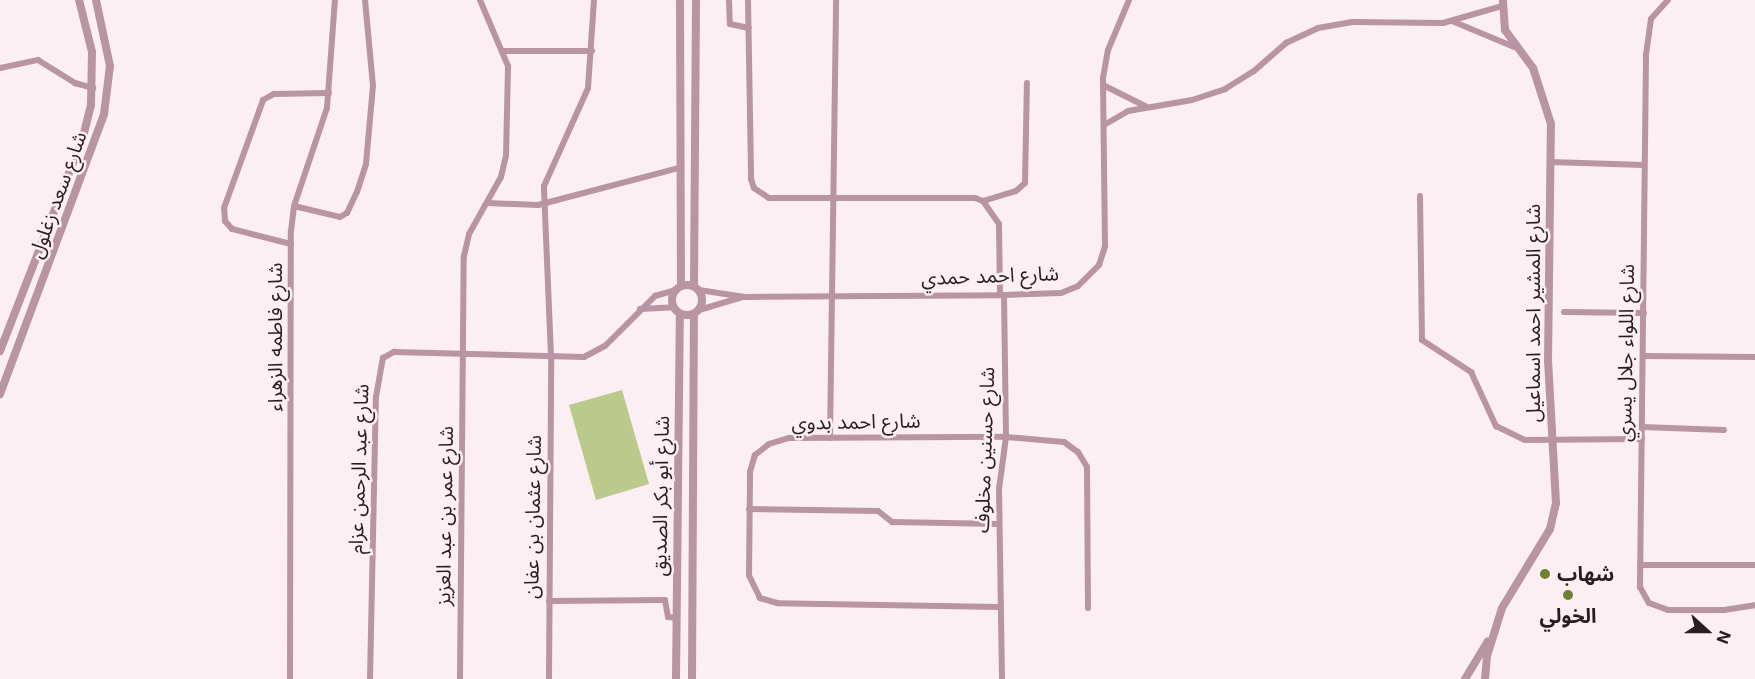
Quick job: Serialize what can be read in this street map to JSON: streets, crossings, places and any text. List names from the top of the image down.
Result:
{
  "streets": {
    "street": [
      "شارع سعد زغلول",
      "شارع احمد حمدي",
      "شارع المشير احمد اسماعيل",
      "شارع فاطمه الزهراء",
      "شارع اللواء جلال يسري",
      "شارع احمد بدوي",
      "شارع حسنين مخلوف",
      "شارع عبد الرحمن عزام",
      "شارع أبو بكر الصديق",
      "شارع عمر بن عبد العزيز",
      "شارع عثمان بن عفان"
    ]
  },
  "crossings": [
    ["شارع احمد حمدي", "شارع حسنين مخلوف"],
    ["شارع احمد حمدي", "شارع عبد الرحمن عزام"],
    ["شارع احمد حمدي", "شارع أبو بكر الصديق"],
    ["شارع احمد بدوي", "شارع حسنين مخلوف"],
    ["شارع عبد الرحمن عزام", "شارع أبو بكر الصديق"],
    ["شارع عبد الرحمن عزام", "شارع عمر بن عبد العزيز"],
    ["شارع عبد الرحمن عزام", "شارع عثمان بن عفان"]
  ],
  "places": ["شهاب", "الخولي"],
  "north": "right"
}
